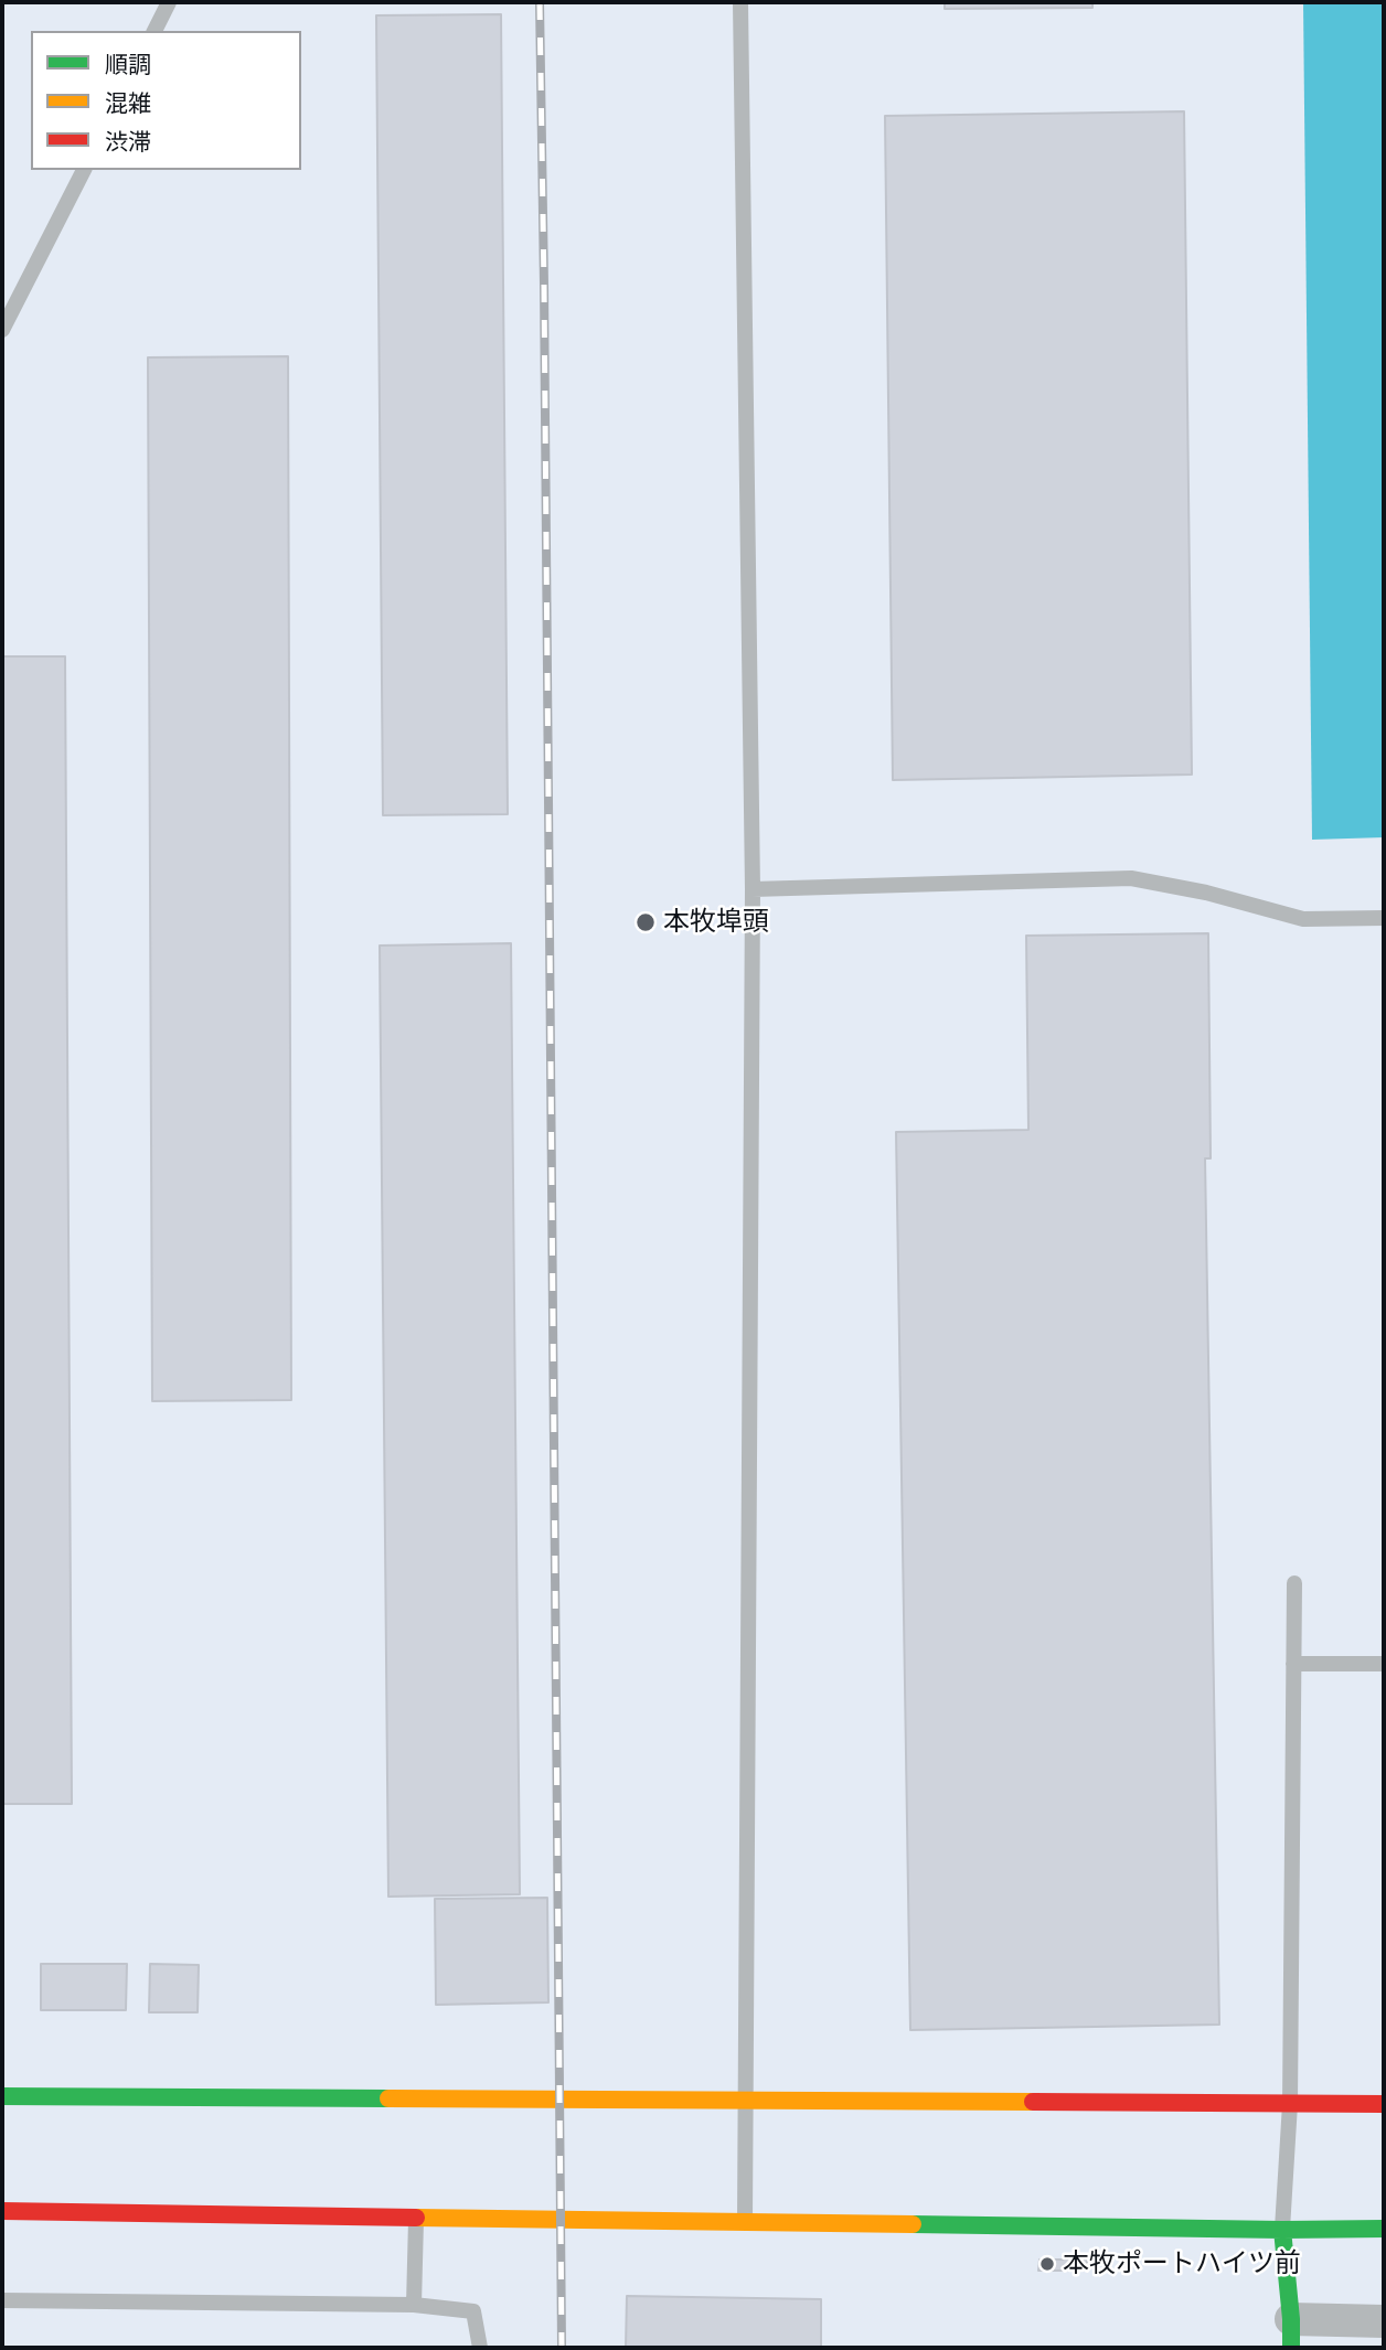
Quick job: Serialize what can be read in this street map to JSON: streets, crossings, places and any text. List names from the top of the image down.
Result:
{
  "places": ["本牧埠頭", "本牧ポートハイツ前"],
  "legend": ["順調", "混雑", "渋滞"]
}
